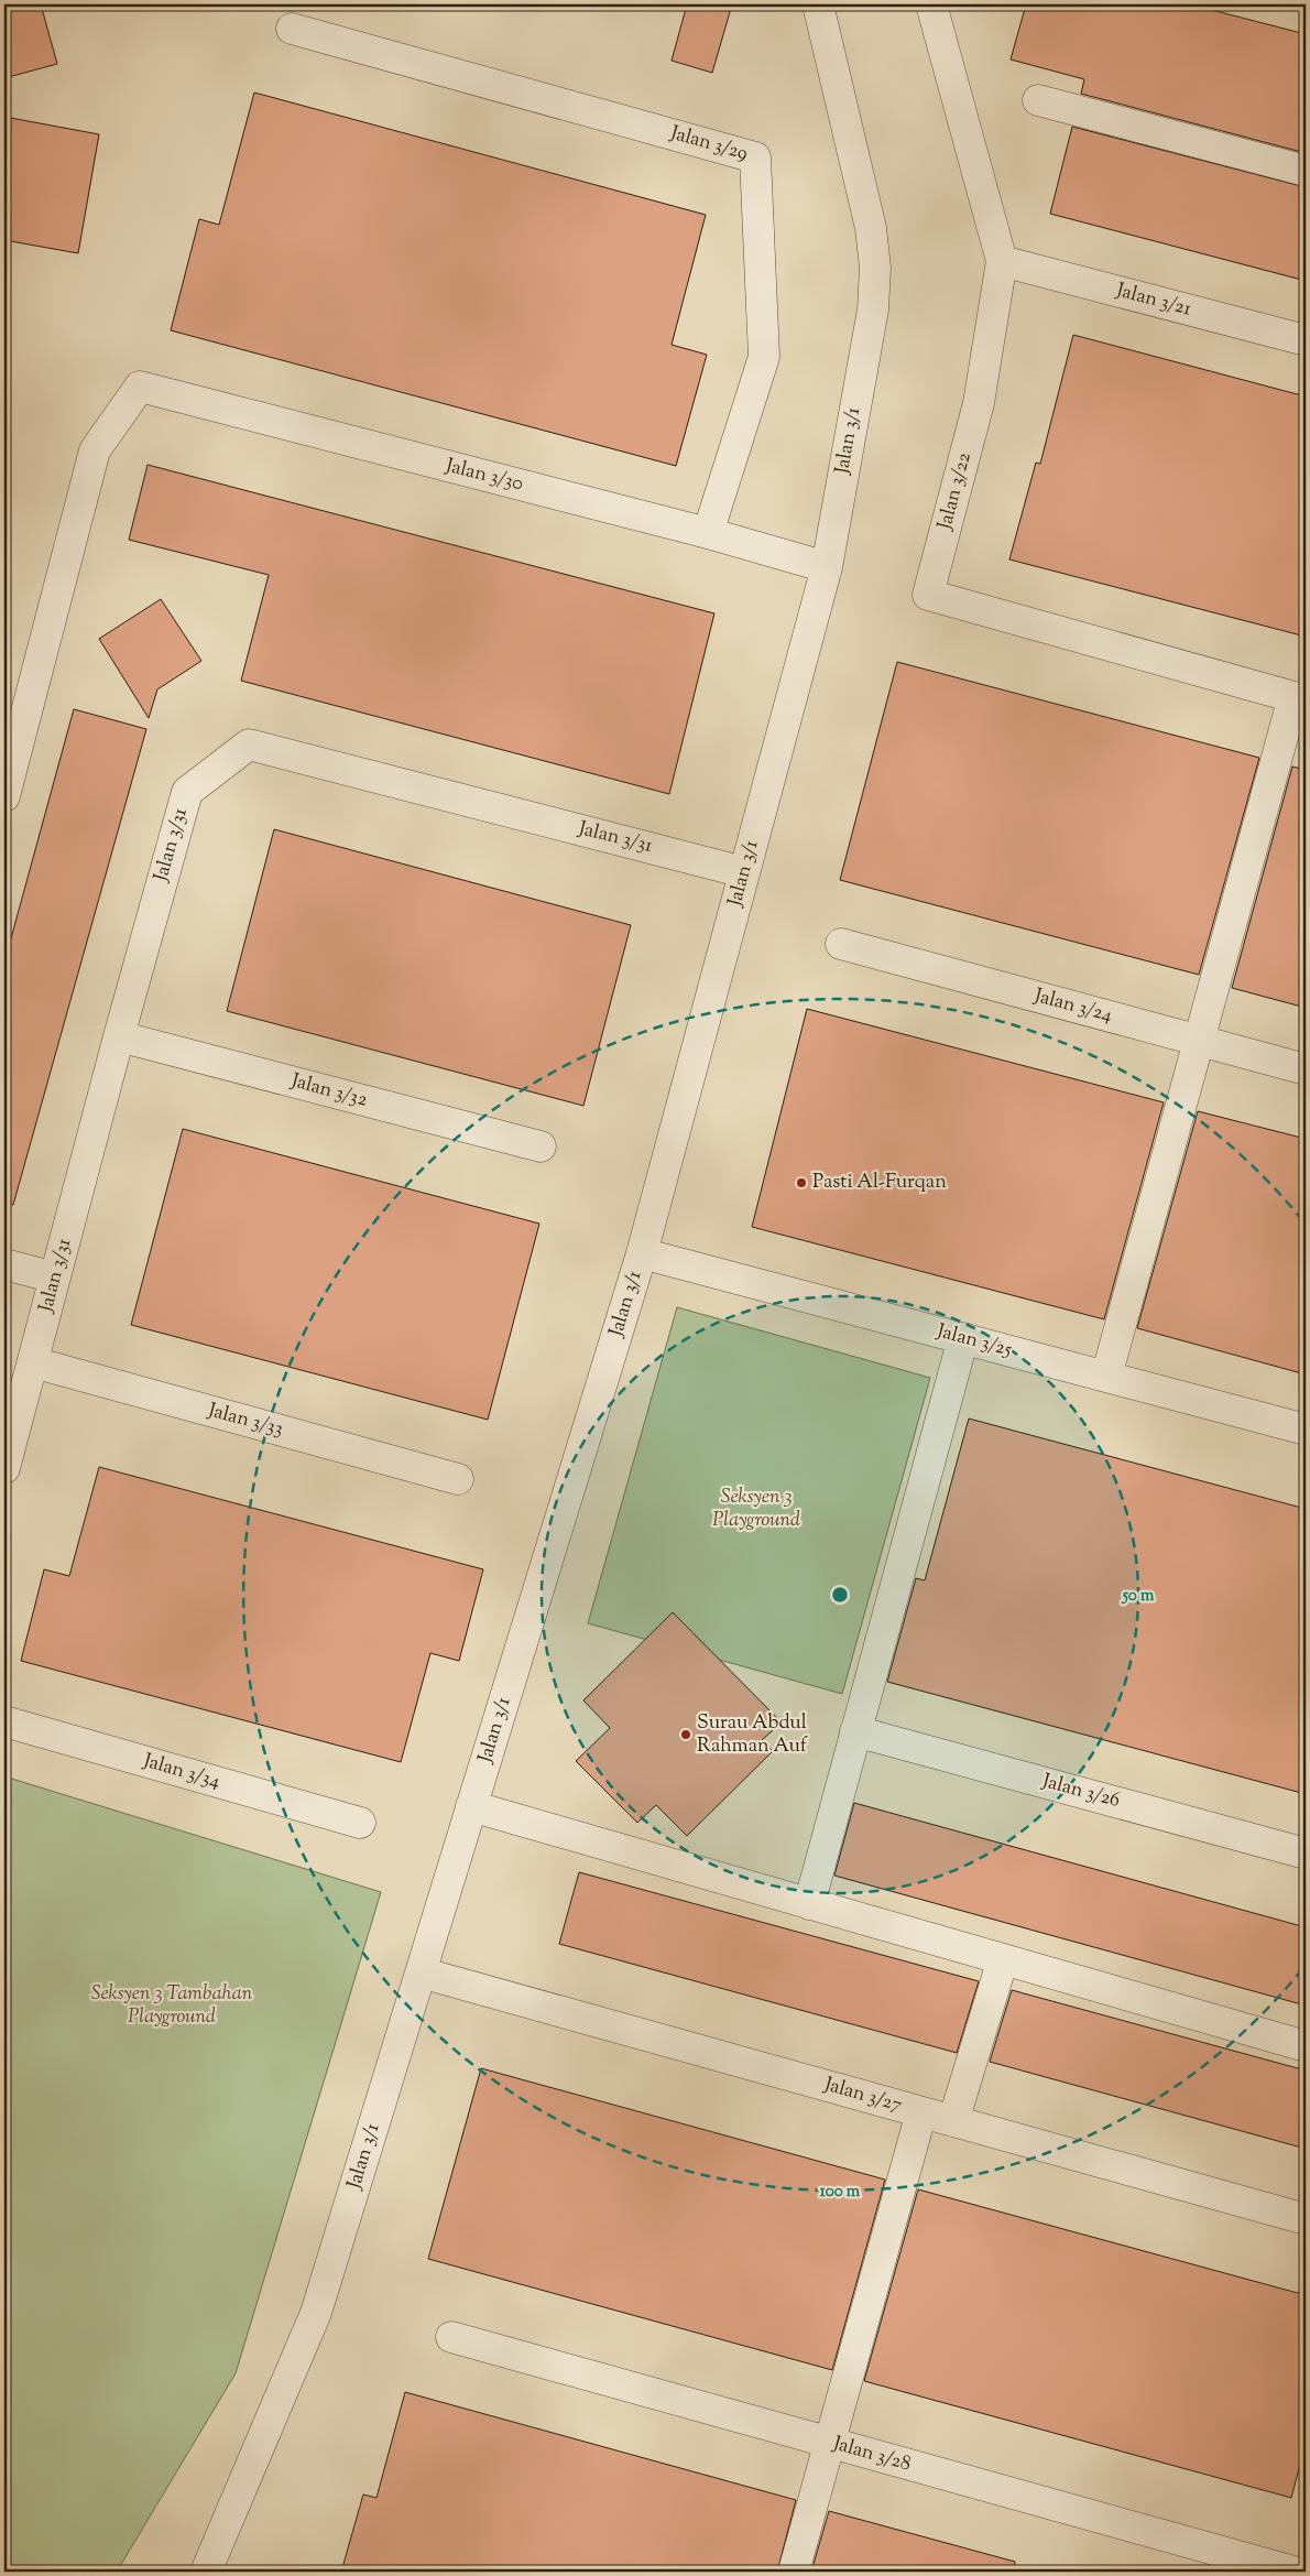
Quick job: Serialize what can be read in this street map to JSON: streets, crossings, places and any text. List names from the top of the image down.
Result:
{
  "streets": {
    "street": [
      "Jalan 3/29",
      "Jalan 3/21",
      "Jalan 3/1",
      "Jalan 3/30",
      "Jalan 3/22",
      "Jalan 3/31",
      "Jalan 3/24",
      "Jalan 3/32",
      "Jalan 3/25",
      "Jalan 3/33",
      "Jalan 3/34",
      "Jalan 3/26",
      "Jalan 3/27",
      "Jalan 3/28"
    ]
  },
  "crossings": [
    ["Jalan 3/29", "Jalan 3/30"],
    ["Jalan 3/21", "Jalan 3/22"],
    ["Jalan 3/1", "Jalan 3/30"],
    ["Jalan 3/1", "Jalan 3/31"],
    ["Jalan 3/1", "Jalan 3/25"],
    ["Jalan 3/1", "Jalan 3/27"],
    ["Jalan 3/31", "Jalan 3/32"],
    ["Jalan 3/31", "Jalan 3/33"]
  ],
  "parks": ["Seksyen 3 Playground", "Seksyen 3 Tambahan Playground"],
  "places": ["Pasti Al-Furqan", "Surau Abdul Rahman Auf"],
  "rings": ["50 m", "100 m"]
}
